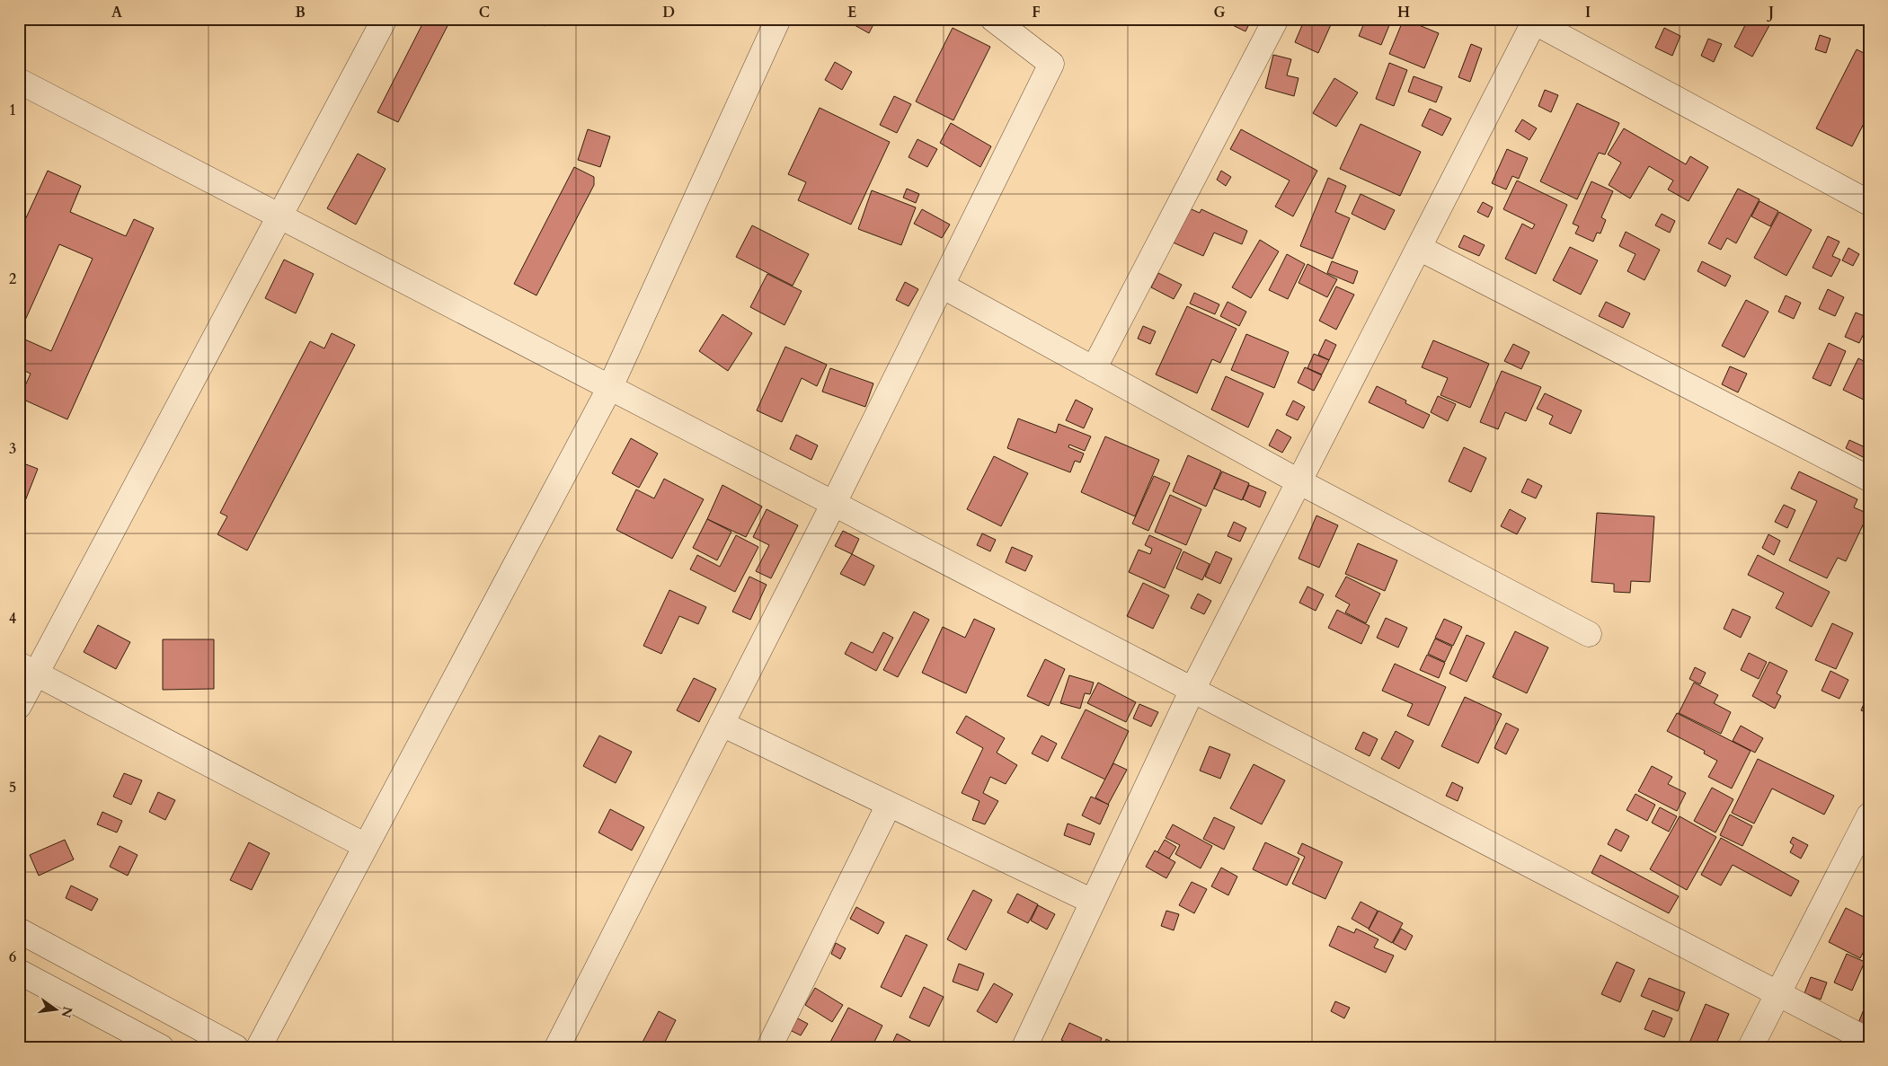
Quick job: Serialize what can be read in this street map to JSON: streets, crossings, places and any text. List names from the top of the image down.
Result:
{
  "north": "right",
  "grid": {
    "columns": [
      "A",
      "B",
      "C",
      "D",
      "E",
      "F",
      "G",
      "H",
      "I",
      "J"
    ],
    "rows": [
      "1",
      "2",
      "3",
      "4",
      "5",
      "6"
    ]
  }
}
